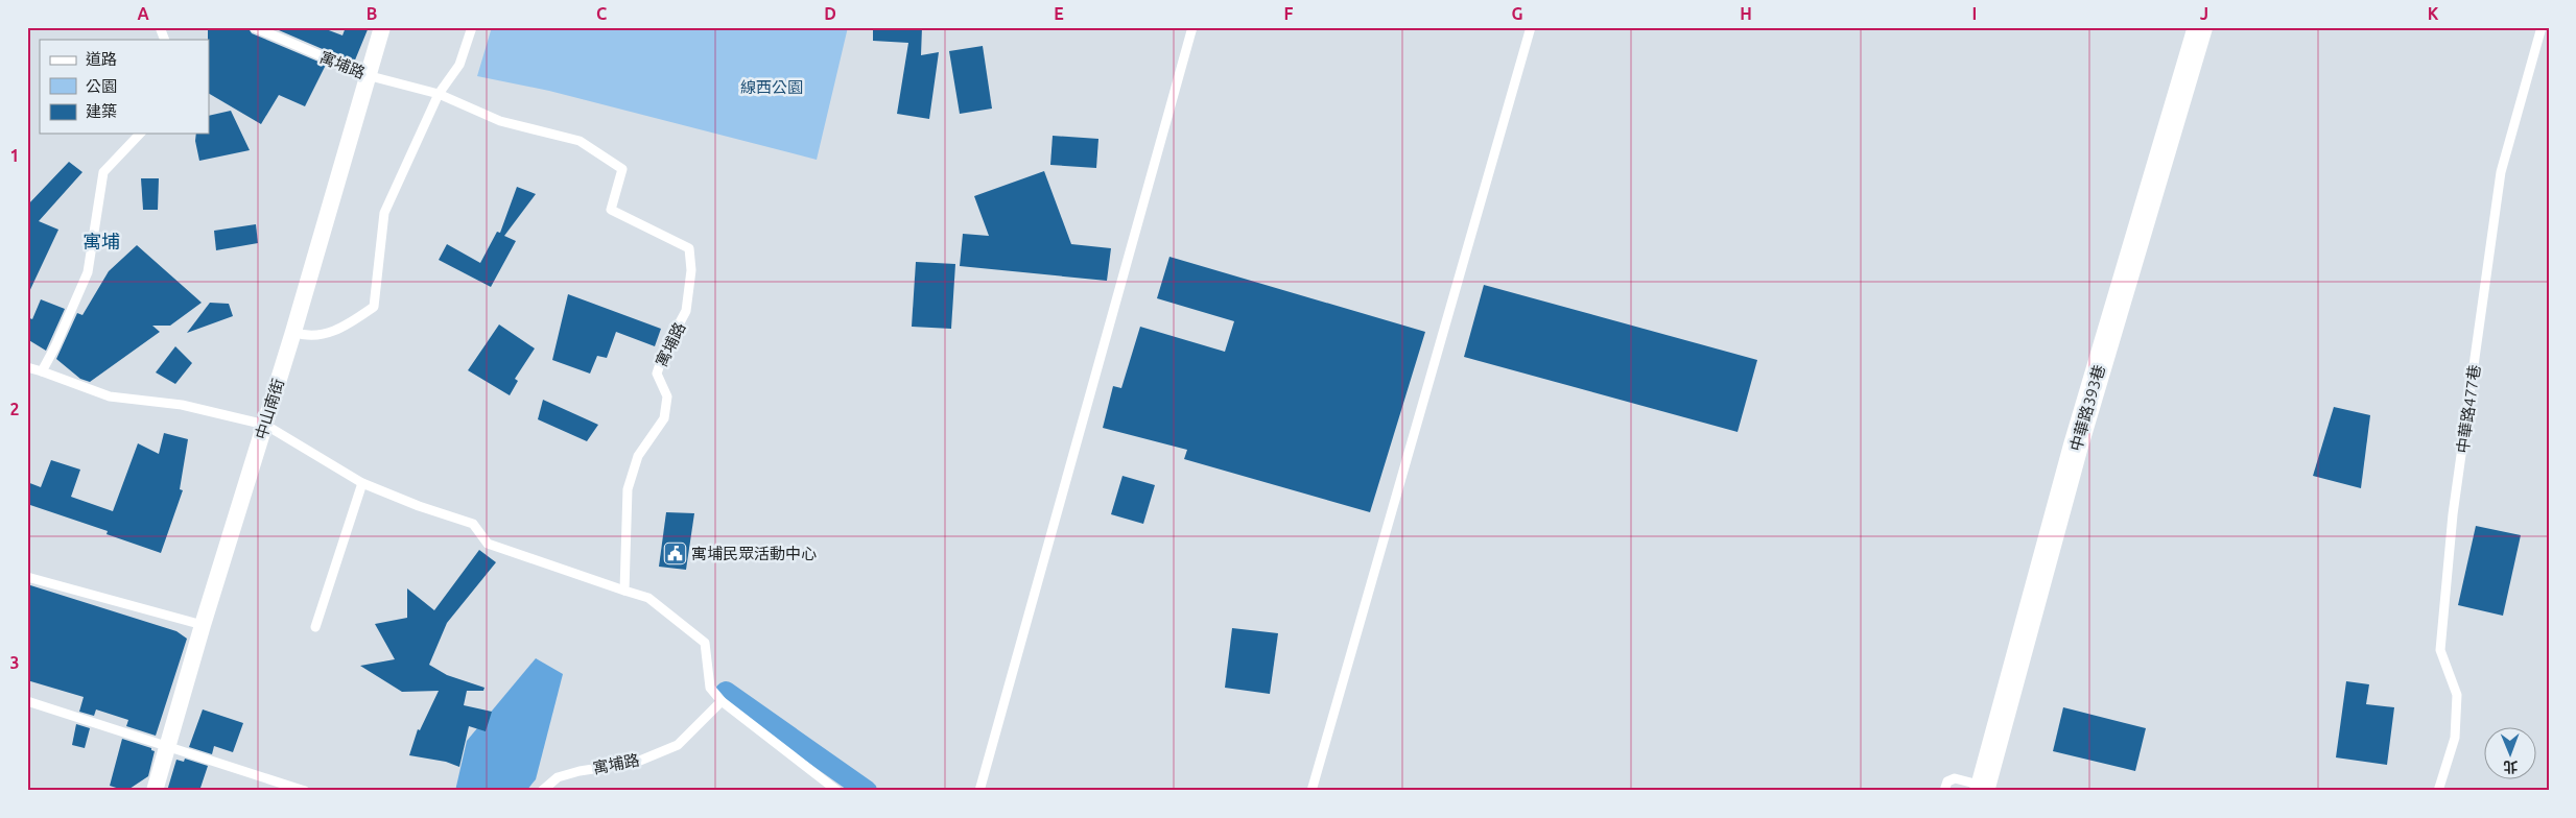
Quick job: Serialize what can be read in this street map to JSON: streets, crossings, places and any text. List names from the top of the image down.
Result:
{
  "streets": {
    "street": ["中華路393巷", "中山南街"],
    "lane": ["寓埔路", "中華路477巷"]
  },
  "crossings": [
    ["寓埔路", "中山南街"]
  ],
  "districts": ["寓埔"],
  "parks": ["線西公園"],
  "places": {
    "public building": ["寓埔民眾活動中心"]
  },
  "legend": ["道路", "公園", "建築"],
  "north": "bottom",
  "grid": {
    "columns": [
      "A",
      "B",
      "C",
      "D",
      "E",
      "F",
      "G",
      "H",
      "I",
      "J",
      "K"
    ],
    "rows": ["1", "2", "3"]
  }
}
